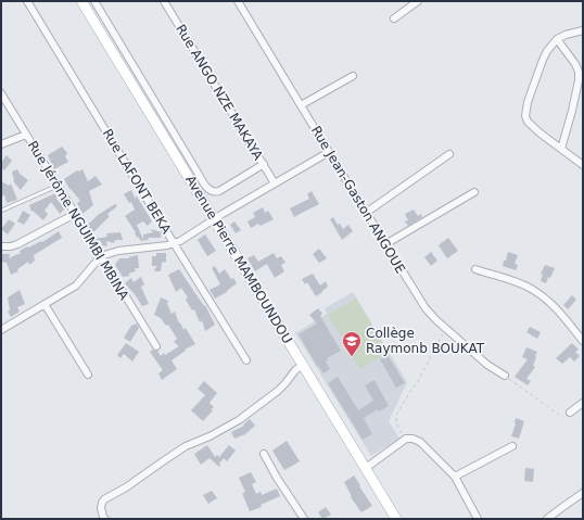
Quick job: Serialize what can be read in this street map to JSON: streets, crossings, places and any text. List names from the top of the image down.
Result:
{
  "streets": {
    "street": [
      "Rue ANGO NZE MAKAYA",
      "Rue LAFONT BEKA",
      "Rue Jean-Gaston ANGOUE",
      "Rue Jérôme NGUIMBI MBINA",
      "Avenue Pierre MAMBOUNDOU"
    ]
  },
  "places": {
    "school or university": ["Collège Raymonb BOUKAT"]
  }
}
